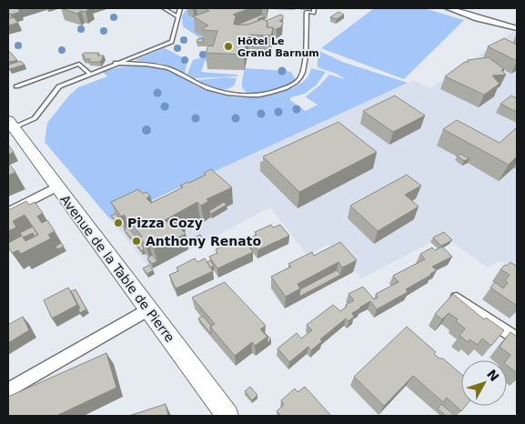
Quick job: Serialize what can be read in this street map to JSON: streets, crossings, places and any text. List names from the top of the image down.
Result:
{
  "streets": {
    "main road": ["Avenue de la Table de Pierre"]
  },
  "places": ["Hôtel Le Grand Barnum", "Pizza Cozy", "Anthony Renato"],
  "north": "top right"
}
